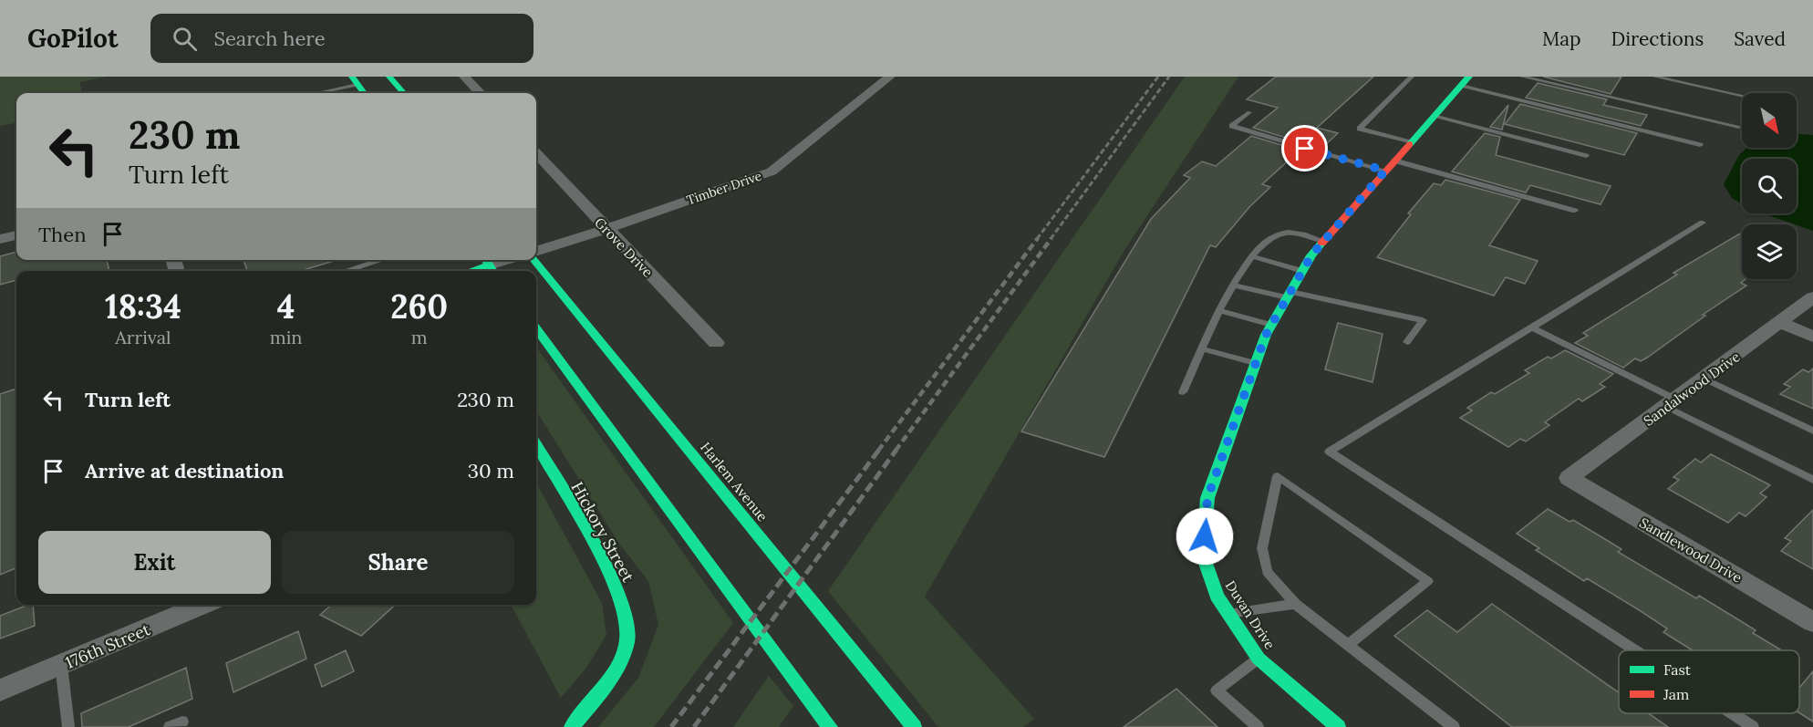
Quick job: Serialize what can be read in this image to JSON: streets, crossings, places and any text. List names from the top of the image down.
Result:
{
  "streets": {
    "street": [
      "Timber Drive",
      "Grove Drive",
      "Sandalwood Drive",
      "Harlem Avenue",
      "Hickory Street",
      "Sandlewood Drive",
      "Duvan Drive",
      "176th Street"
    ]
  },
  "crossings": [
    ["Timber Drive", "Grove Drive"],
    ["Sandalwood Drive", "Sandlewood Drive"]
  ],
  "legend": ["Fast", "Jam"],
  "north": "bottom right",
  "page": {
    "header": "GoPilot",
    "search": "Search here",
    "nav": ["Map", "Directions", "Saved"],
    "turn": ["230 m", "Turn left"],
    "then": "Then",
    "eta": [
      "18:34",
      "Arrival",
      "4",
      "min",
      "260",
      "m"
    ],
    "list": [
      {
        "name": "Turn left",
        "value": "230 m"
      },
      {
        "name": "Arrive at destination",
        "value": "30 m"
      }
    ],
    "buttons": ["Exit", "Share"]
  }
}
